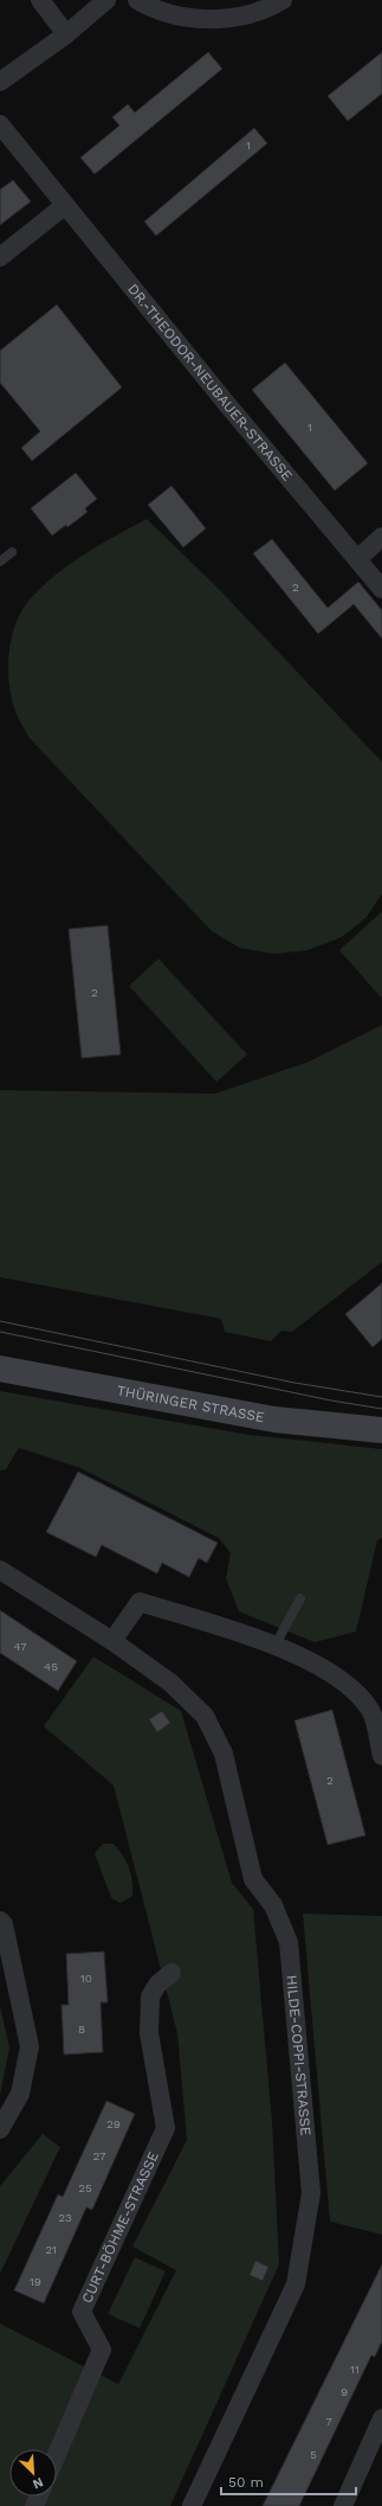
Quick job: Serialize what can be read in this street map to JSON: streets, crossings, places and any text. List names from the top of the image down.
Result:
{
  "streets": {
    "main road": ["THÜRINGER STRASSE"],
    "street": ["DR.-THEODOR-NEUBAUER-STRASSE", "HILDE-COPPI-STRASSE", "CURT-BÖHME-STRASSE"]
  },
  "house_numbers": [
    "1",
    "1",
    "2",
    "2",
    "47",
    "45",
    "2",
    "10",
    "8",
    "29",
    "27",
    "25",
    "23",
    "21",
    "19",
    "11",
    "9",
    "7",
    "5"
  ],
  "scale_bar": "50 m",
  "north": "bottom right"
}
